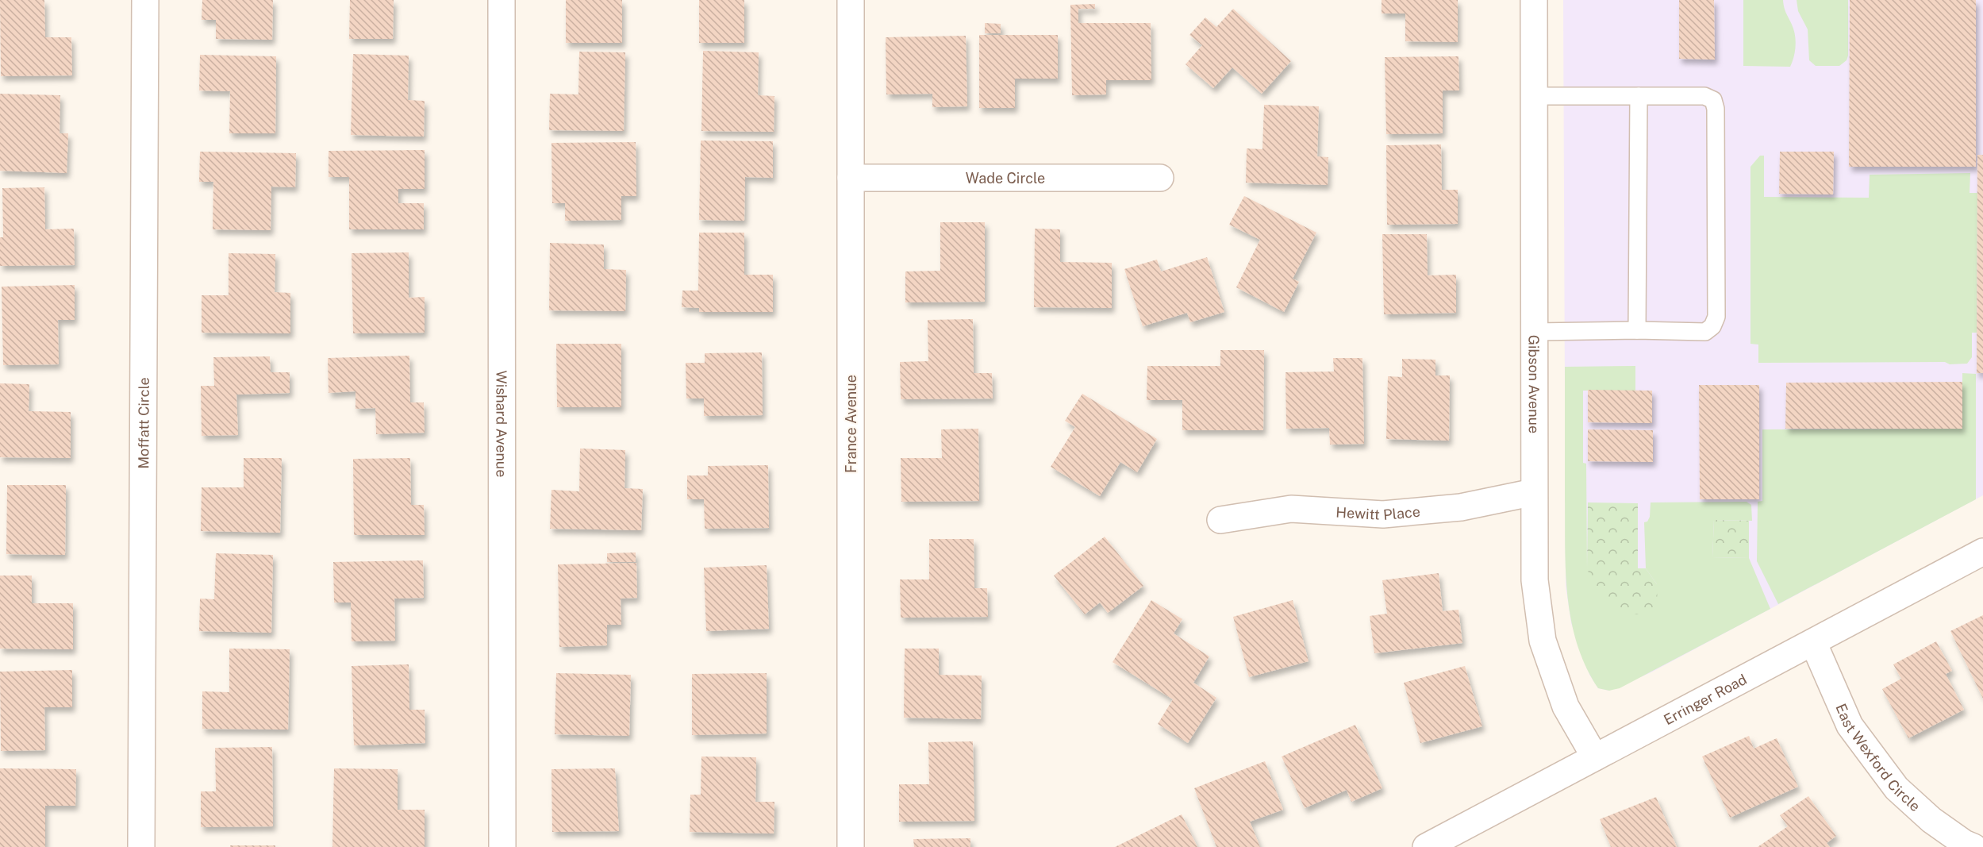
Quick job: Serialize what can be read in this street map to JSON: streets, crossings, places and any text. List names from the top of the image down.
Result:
{
  "streets": {
    "street": [
      "Wade Circle",
      "Gibson Avenue",
      "Moffatt Circle",
      "Wishard Avenue",
      "France Avenue",
      "Hewitt Place",
      "Erringer Road",
      "East Wexford Circle"
    ]
  },
  "crossings": [
    ["Wade Circle", "France Avenue"],
    ["Gibson Avenue", "Hewitt Place"],
    ["Gibson Avenue", "Erringer Road"],
    ["Erringer Road", "East Wexford Circle"]
  ]
}
